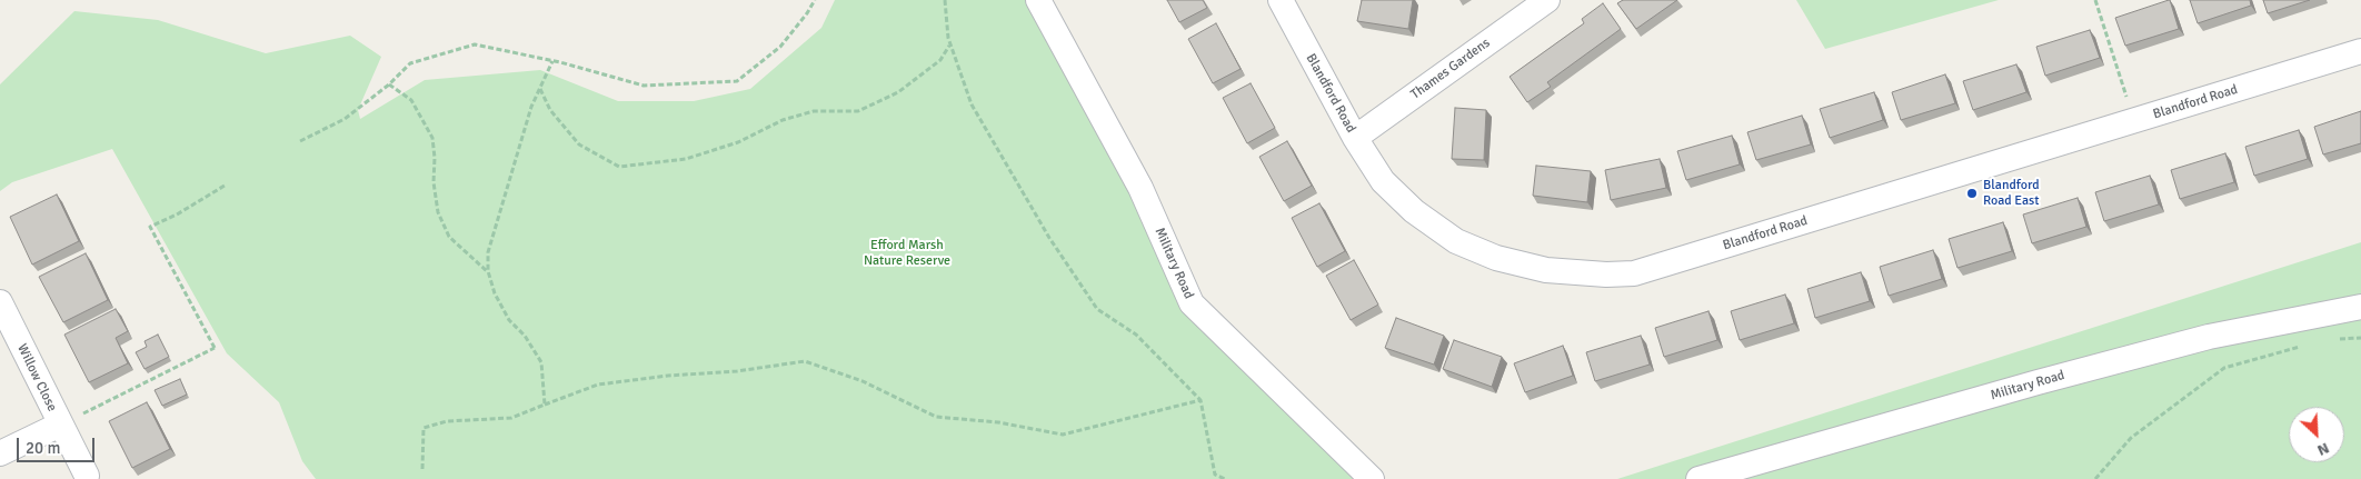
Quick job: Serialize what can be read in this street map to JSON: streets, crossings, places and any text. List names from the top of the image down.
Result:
{
  "streets": {
    "street": [
      "Thames Gardens",
      "Blandford Road",
      "Military Road",
      "Willow Close"
    ]
  },
  "crossings": [
    ["Thames Gardens", "Blandford Road"]
  ],
  "parks": ["Efford Marsh Nature Reserve"],
  "places": ["Blandford Road East"],
  "scale_bar": "20 m",
  "north": "bottom right"
}
